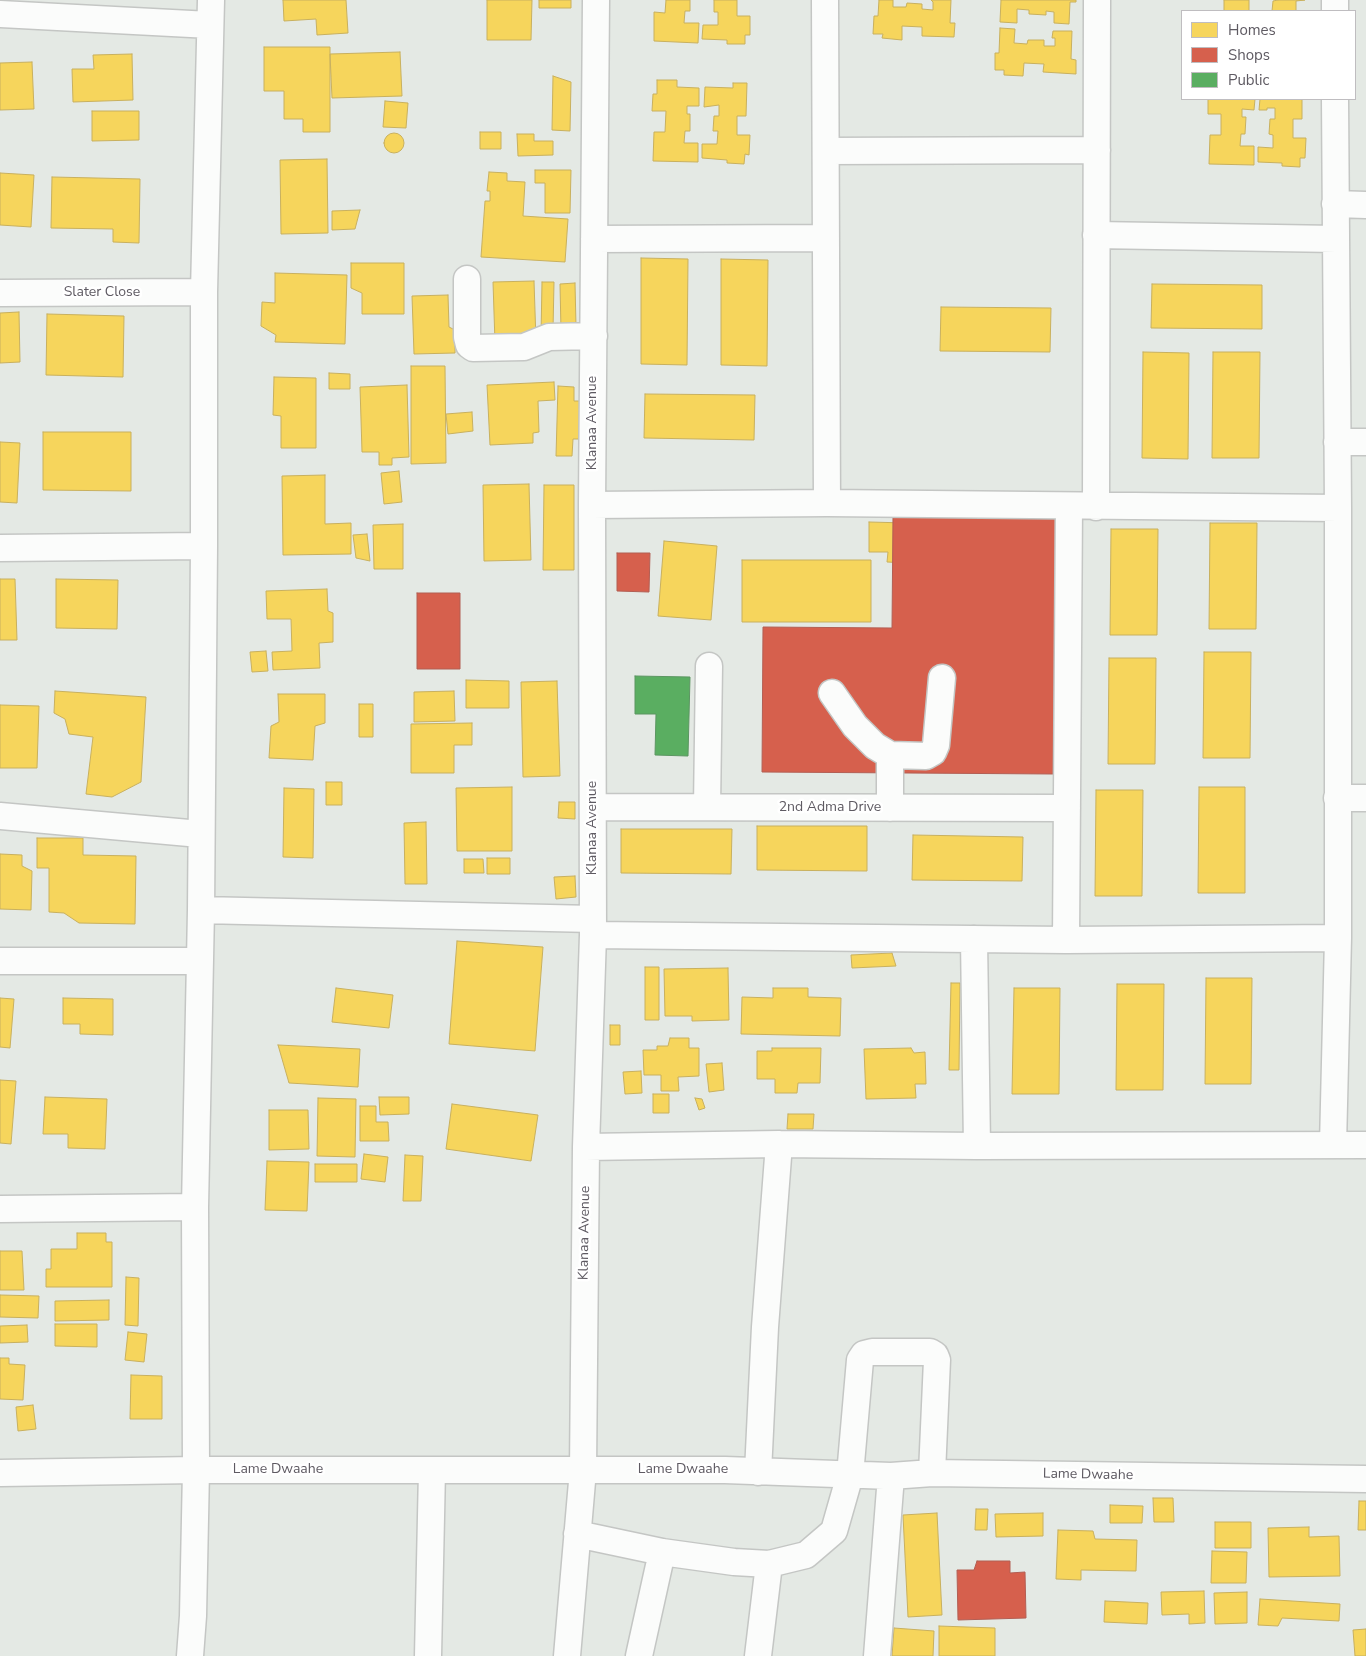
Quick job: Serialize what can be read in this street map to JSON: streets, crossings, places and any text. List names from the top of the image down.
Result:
{
  "streets": {
    "street": [
      "Slater Close",
      "Klanaa Avenue",
      "2nd Adma Drive",
      "Lame Dwaahe"
    ]
  },
  "crossings": [
    ["Klanaa Avenue", "2nd Adma Drive"],
    ["Klanaa Avenue", "Lame Dwaahe"]
  ],
  "legend": ["Homes", "Shops", "Public"]
}
